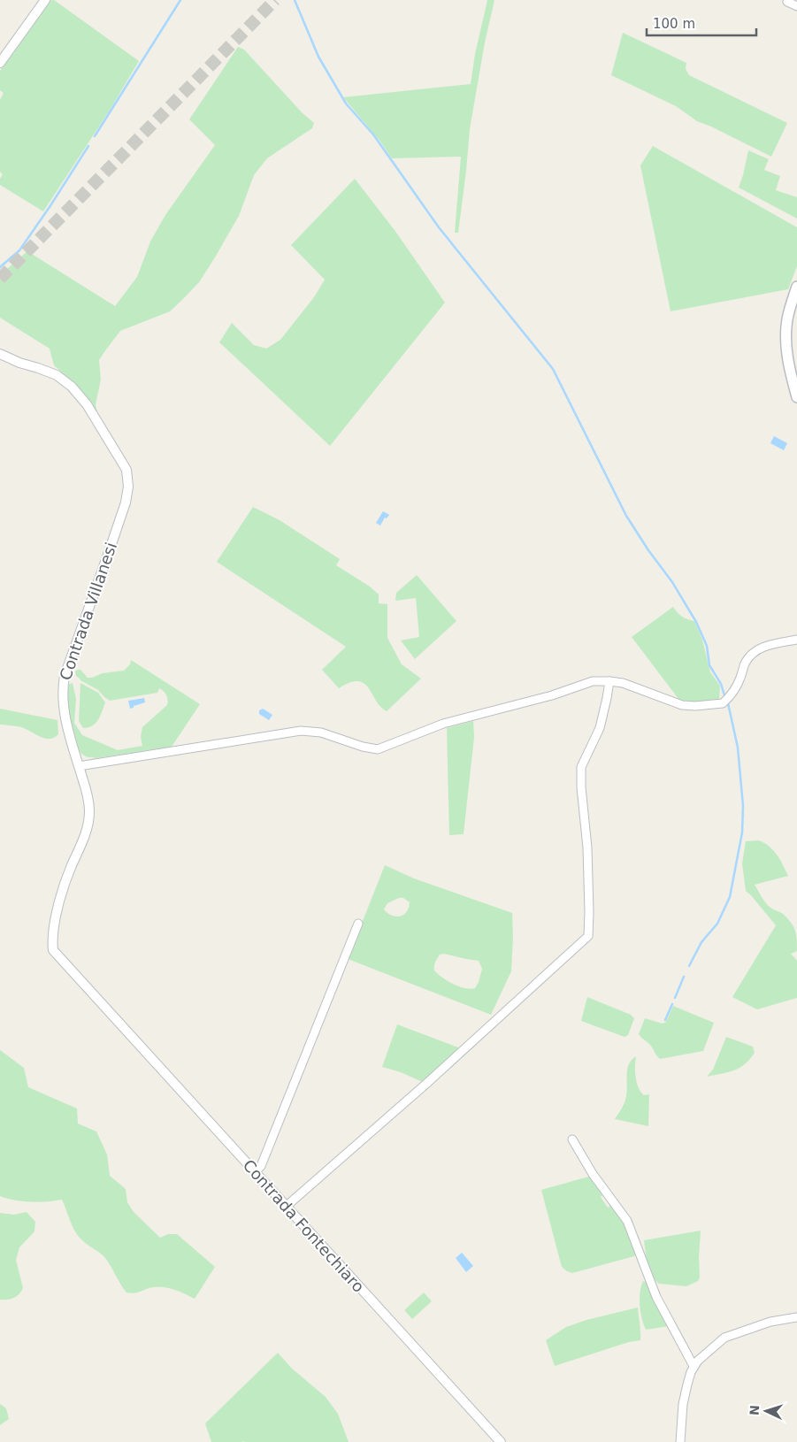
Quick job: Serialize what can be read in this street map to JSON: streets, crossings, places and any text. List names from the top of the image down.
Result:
{
  "streets": {
    "street": ["Contrada Villanesi", "Contrada Fontechiaro"]
  },
  "crossings": [
    ["Contrada Villanesi", "Contrada Fontechiaro"]
  ],
  "scale_bar": "100 m",
  "north": "left"
}
